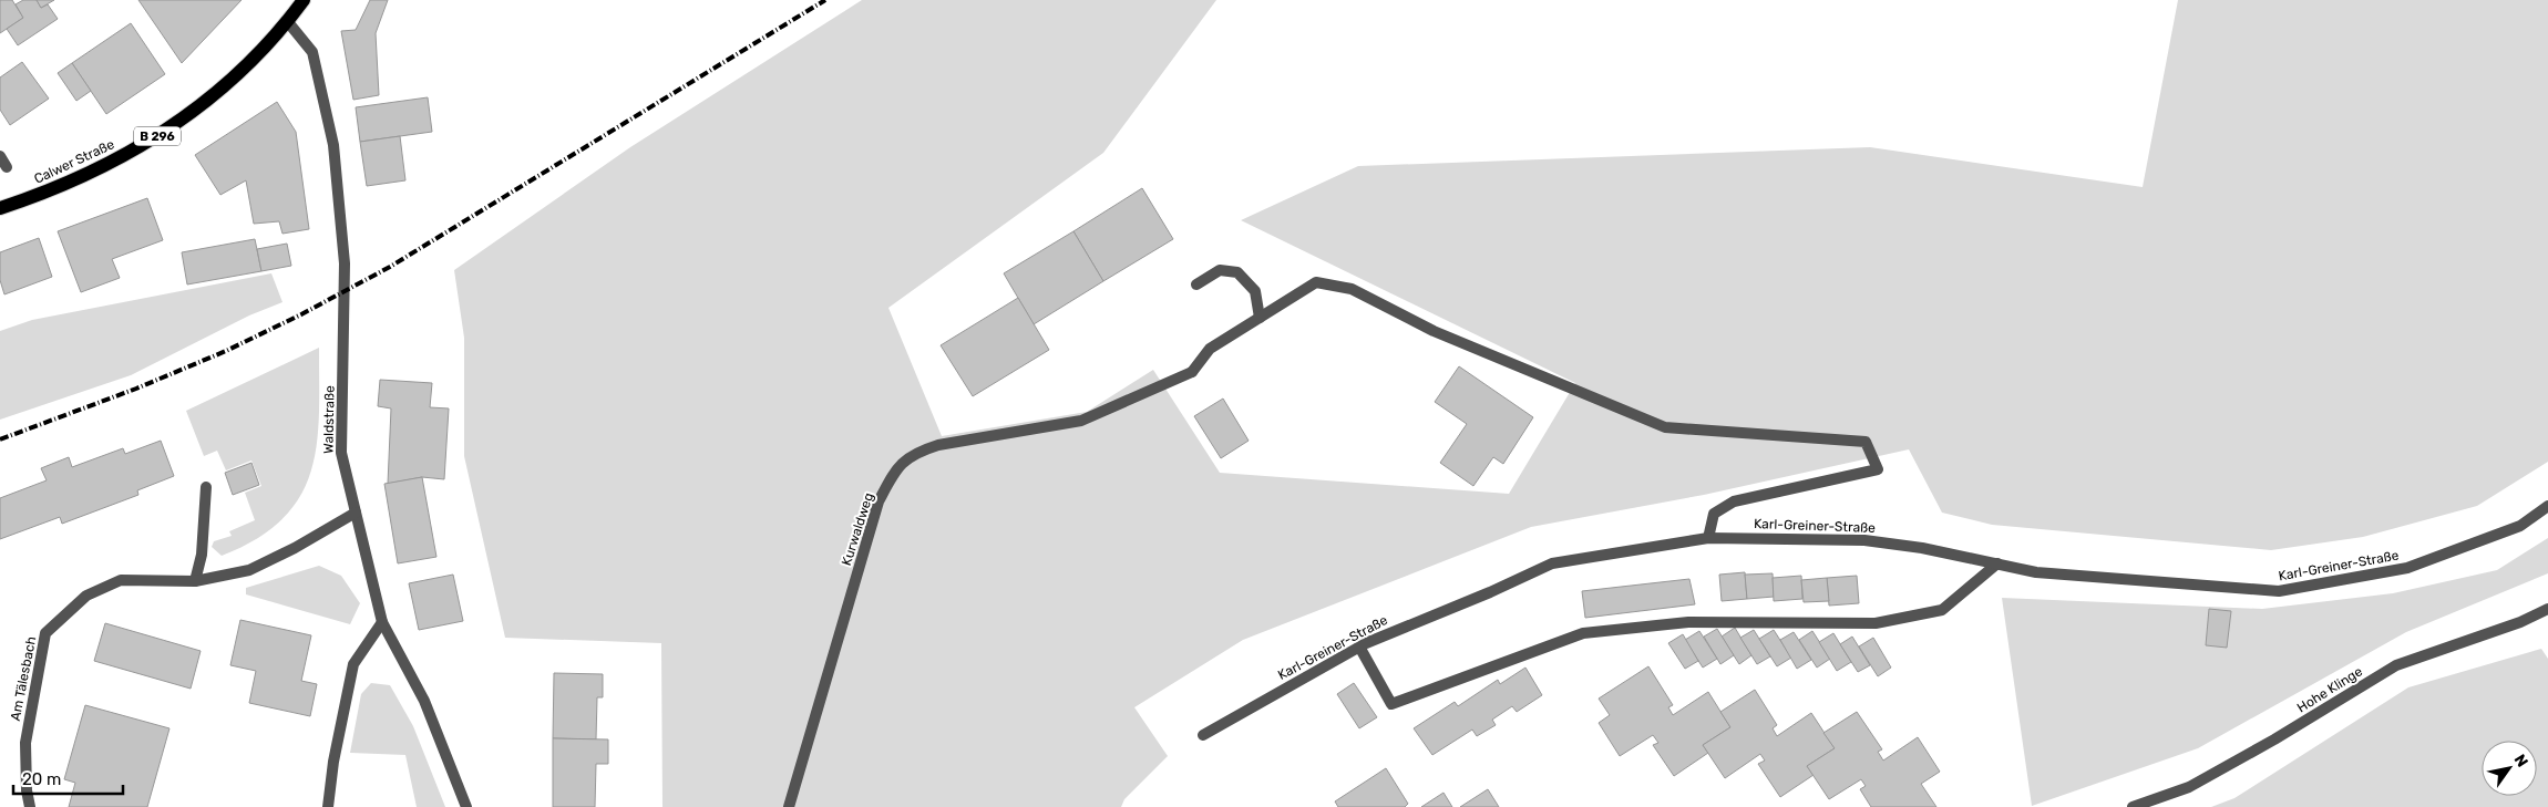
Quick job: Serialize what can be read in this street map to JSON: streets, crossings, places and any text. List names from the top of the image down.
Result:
{
  "streets": {
    "main road": ["B 296", "Calwer Straße"],
    "street": [
      "Waldstraße",
      "Karl-Greiner-Straße",
      "Kurwaldweg",
      "Am Tälesbach",
      "Hohe Klinge"
    ]
  },
  "crossings": [
    ["Calwer Straße", "Waldstraße"],
    ["Waldstraße", "Am Tälesbach"]
  ],
  "scale_bar": "20 m",
  "north": "top right"
}
